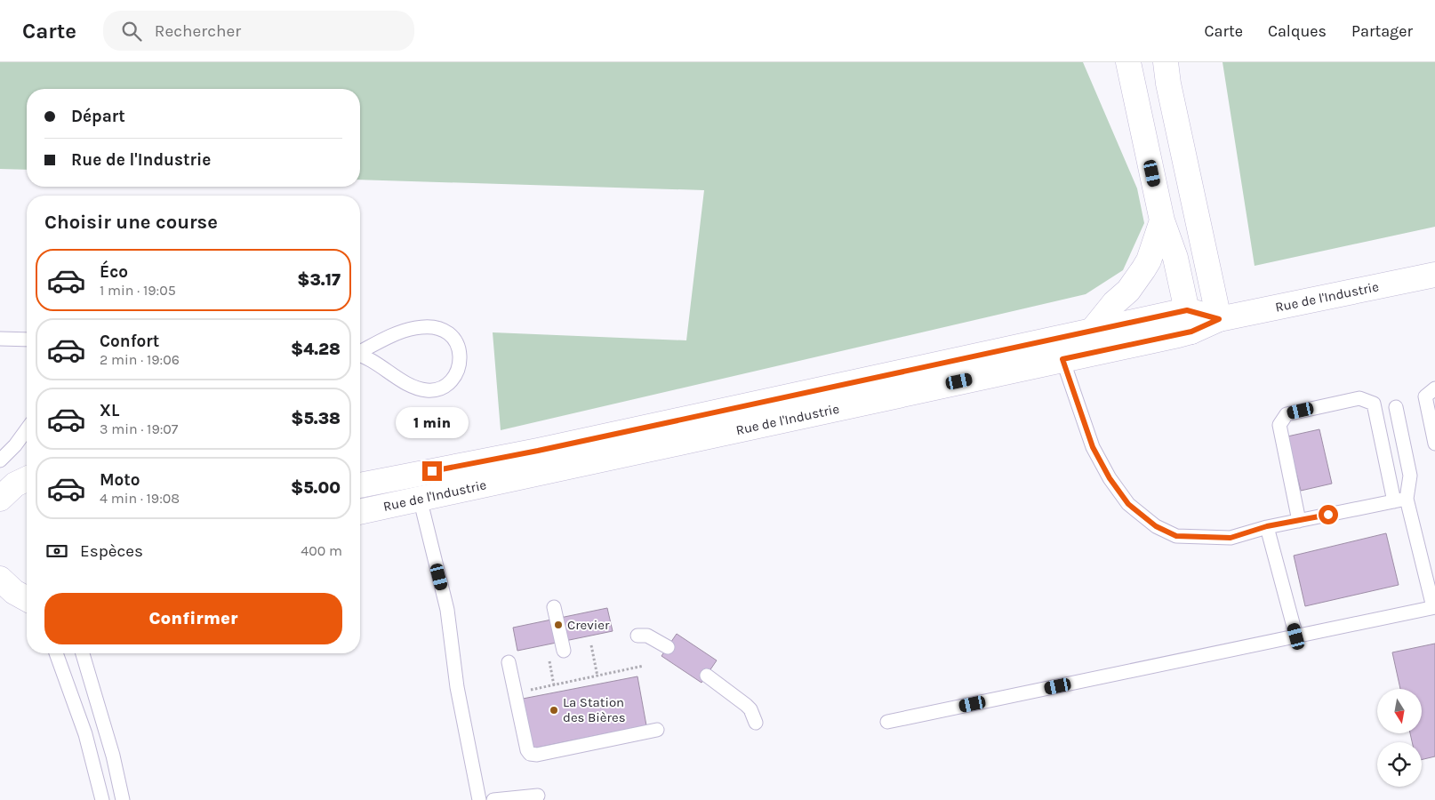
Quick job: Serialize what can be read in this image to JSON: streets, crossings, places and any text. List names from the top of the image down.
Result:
{
  "streets": {
    "main road": ["Rue de l'Industrie"]
  },
  "places": ["Crevier", "La Station des Bières"],
  "north": "bottom",
  "page": {
    "header": "Carte",
    "search": "Rechercher",
    "nav": ["Carte", "Calques", "Partager"],
    "banner": ["Départ", "Rue de l'Industrie"],
    "heading": "Choisir une course",
    "list": [
      {
        "name": "Éco",
        "note": "1 min · 19:05",
        "value": "$3.17"
      },
      {
        "name": "Confort",
        "note": "2 min · 19:06",
        "value": "$4.28"
      },
      {
        "name": "XL",
        "note": "3 min · 19:07",
        "value": "$5.38"
      },
      {
        "name": "Moto",
        "note": "4 min · 19:08",
        "value": "$5.00"
      }
    ],
    "bubble": "1 min",
    "pay": ["Espèces", "400 m"],
    "buttons": "Confirmer"
  }
}
